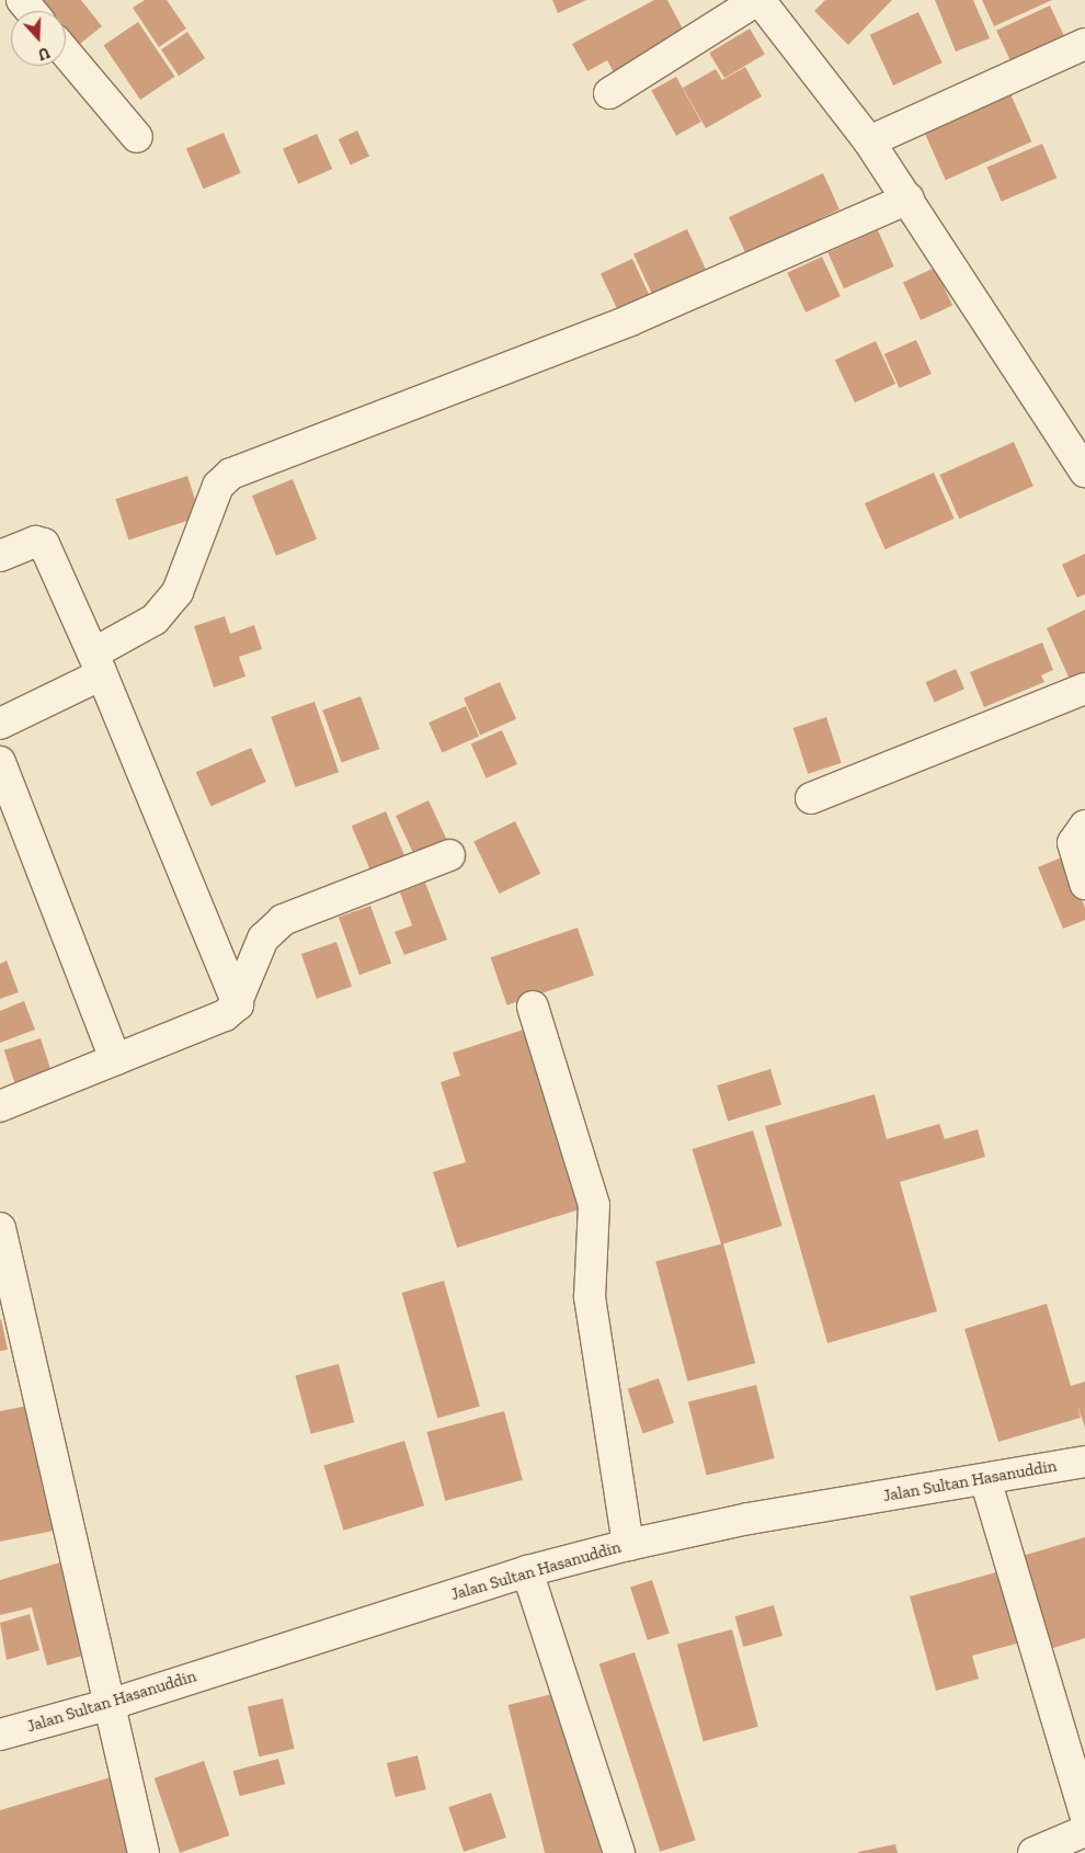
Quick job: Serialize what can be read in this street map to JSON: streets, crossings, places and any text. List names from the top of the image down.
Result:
{
  "streets": {
    "street": ["Jalan Sultan Hasanuddin"]
  },
  "north": "bottom"
}
